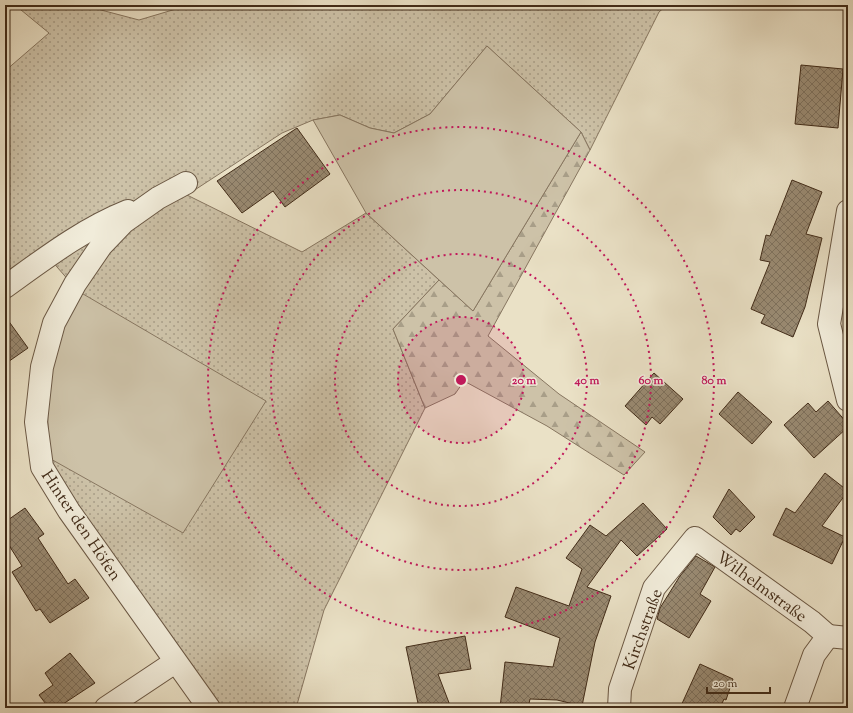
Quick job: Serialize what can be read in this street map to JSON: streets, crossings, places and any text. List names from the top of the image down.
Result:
{
  "streets": {
    "street": ["Hinter den Höfen", "Wilhelmstraße", "Kirchstraße"]
  },
  "crossings": [
    ["Wilhelmstraße", "Kirchstraße"]
  ],
  "scale_bar": "20 m",
  "rings": [
    "20 m",
    "40 m",
    "60 m",
    "80 m"
  ]
}
